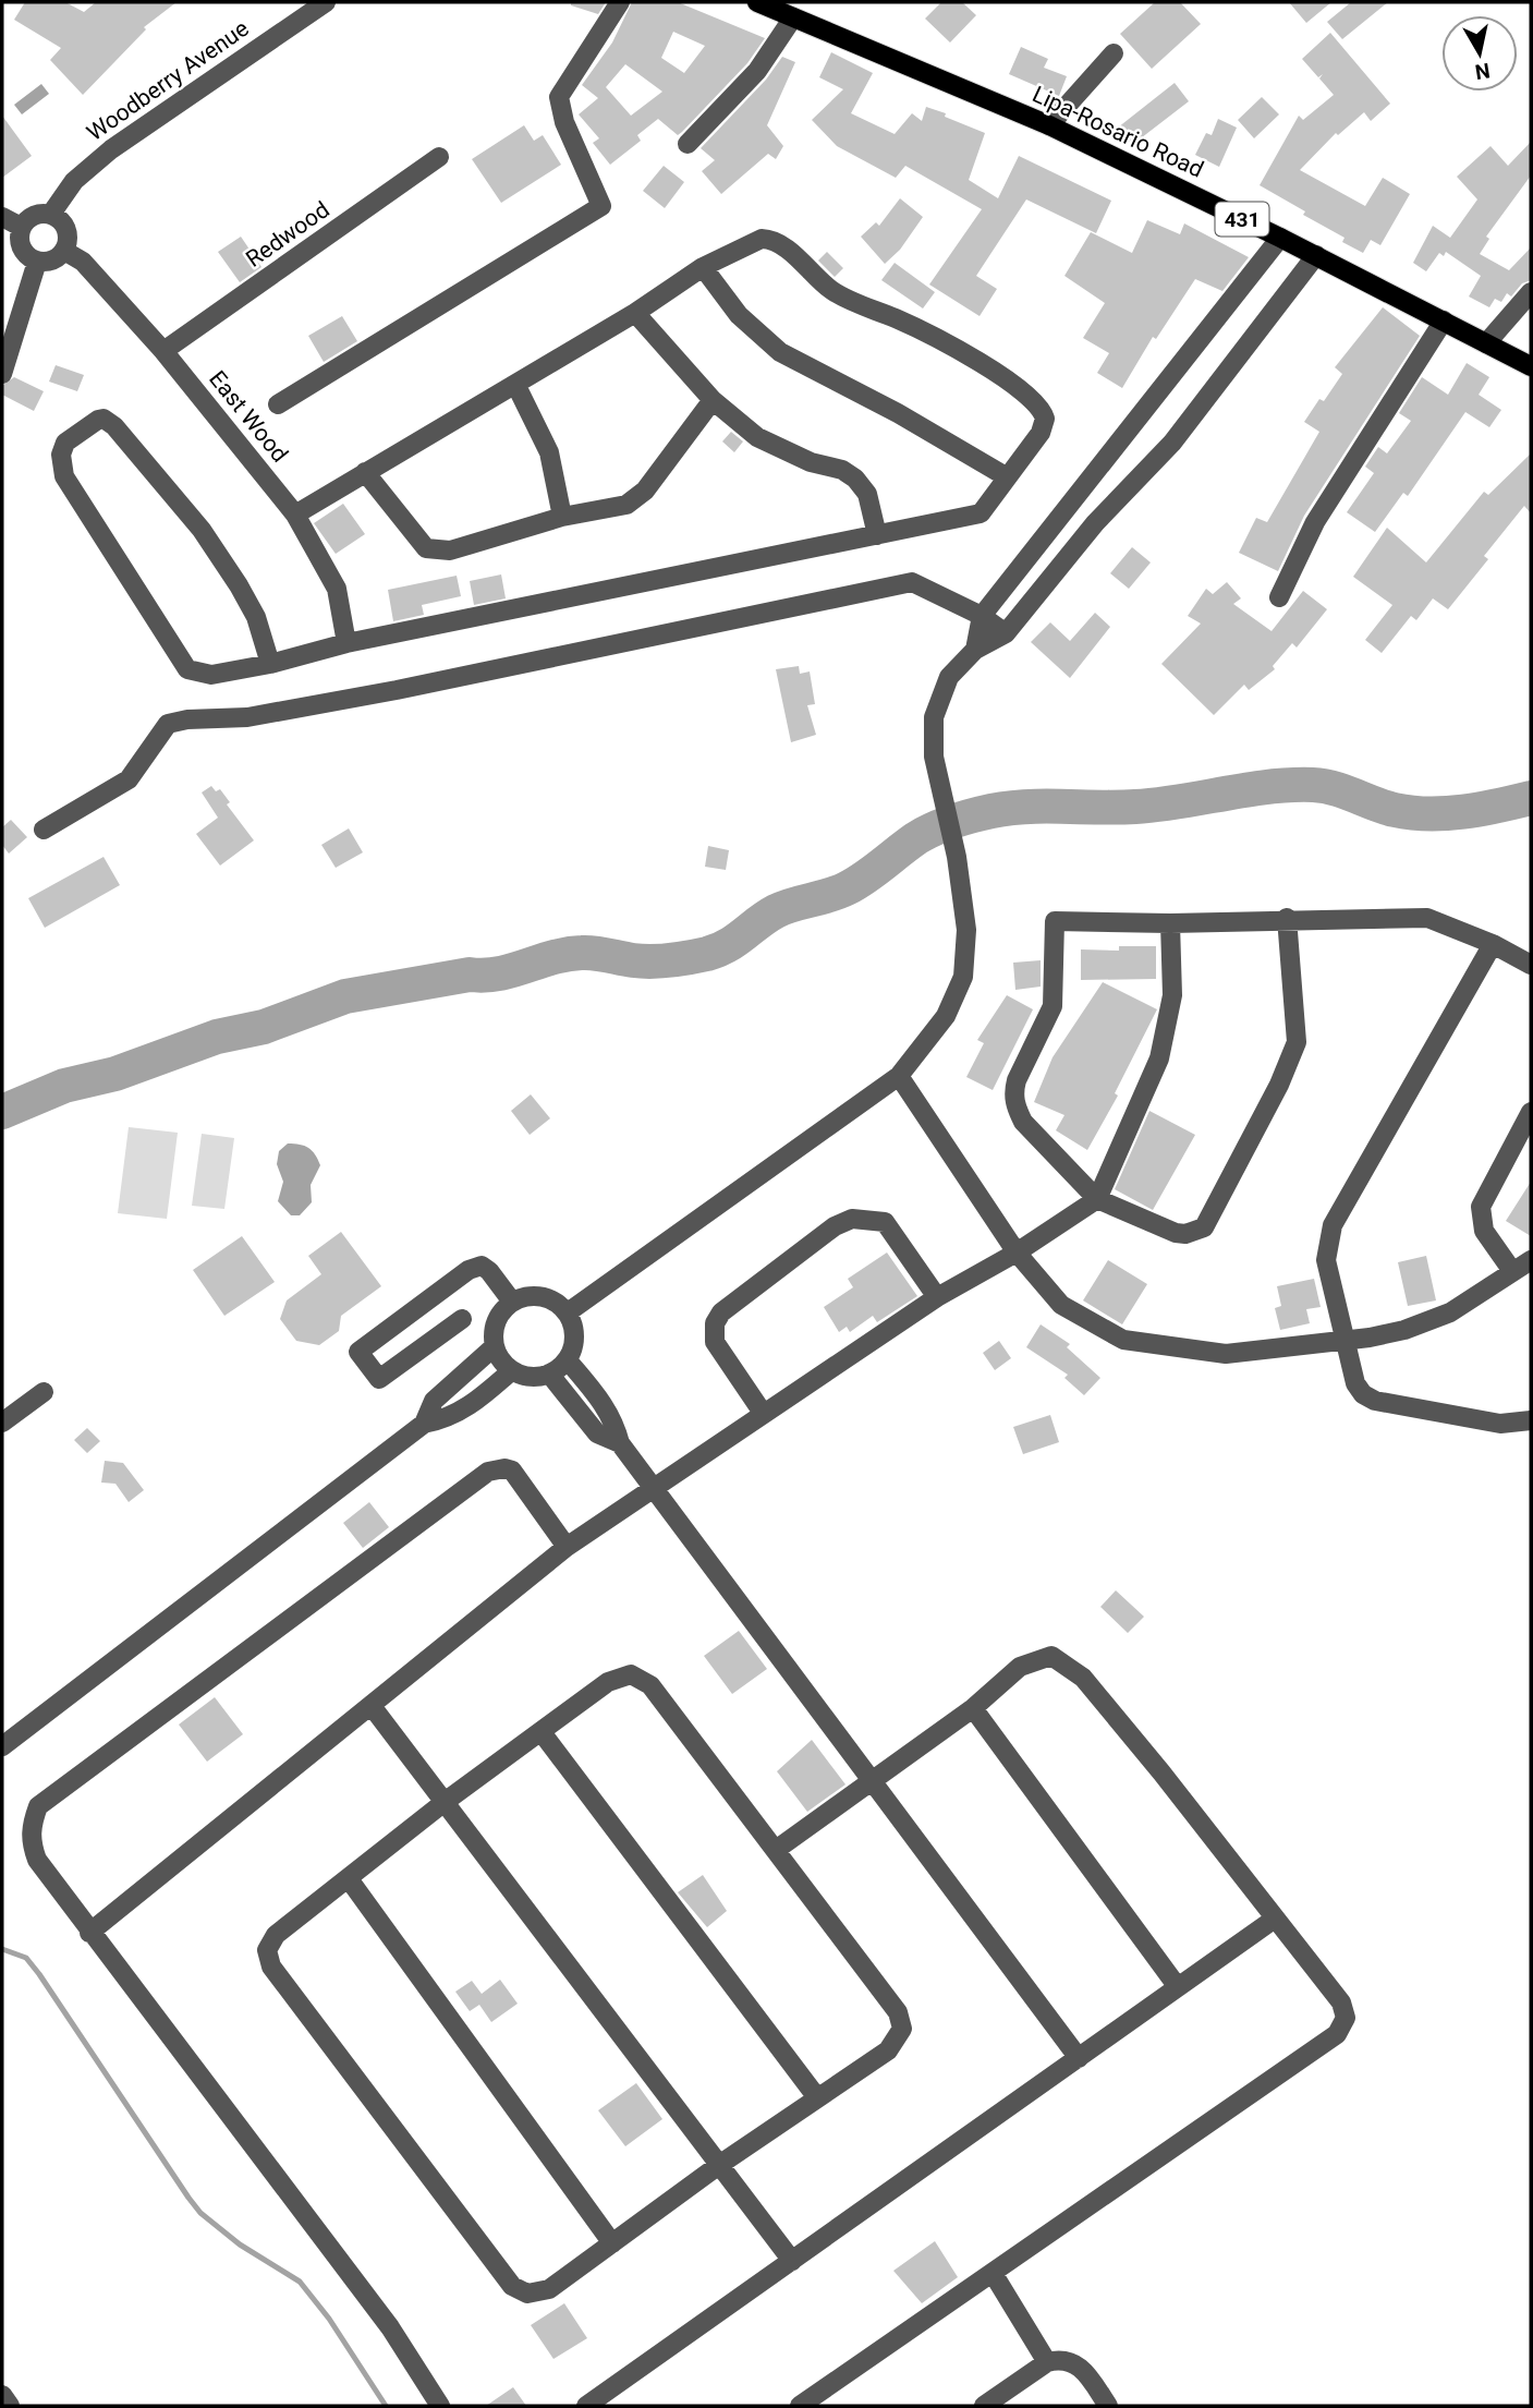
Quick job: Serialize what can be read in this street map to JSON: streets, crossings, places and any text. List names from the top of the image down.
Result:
{
  "streets": {
    "main road": ["Lipa-Rosario Road", "431"],
    "street": ["Woodberry Avenue", "Redwood", "East Wood"]
  },
  "crossings": [
    ["Woodberry Avenue", "East Wood"],
    ["Redwood", "East Wood"]
  ],
  "north": "bottom"
}
